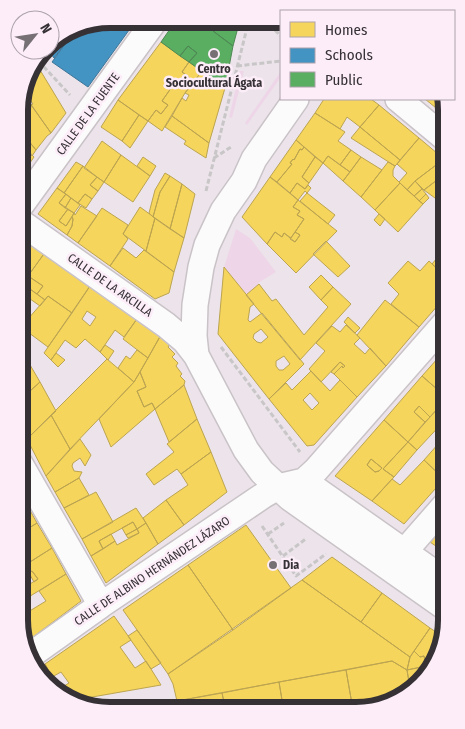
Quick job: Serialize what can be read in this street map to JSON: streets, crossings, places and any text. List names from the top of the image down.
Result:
{
  "streets": {
    "street": ["CALLE DE LA FUENTE", "CALLE DE LA ARCILLA", "CALLE DE ALBINO HERNÁNDEZ LÁZARO"]
  },
  "places": ["Centro Sociocultural Ágata", "Dia"],
  "legend": ["Homes", "Schools", "Public"],
  "north": "top right"
}
